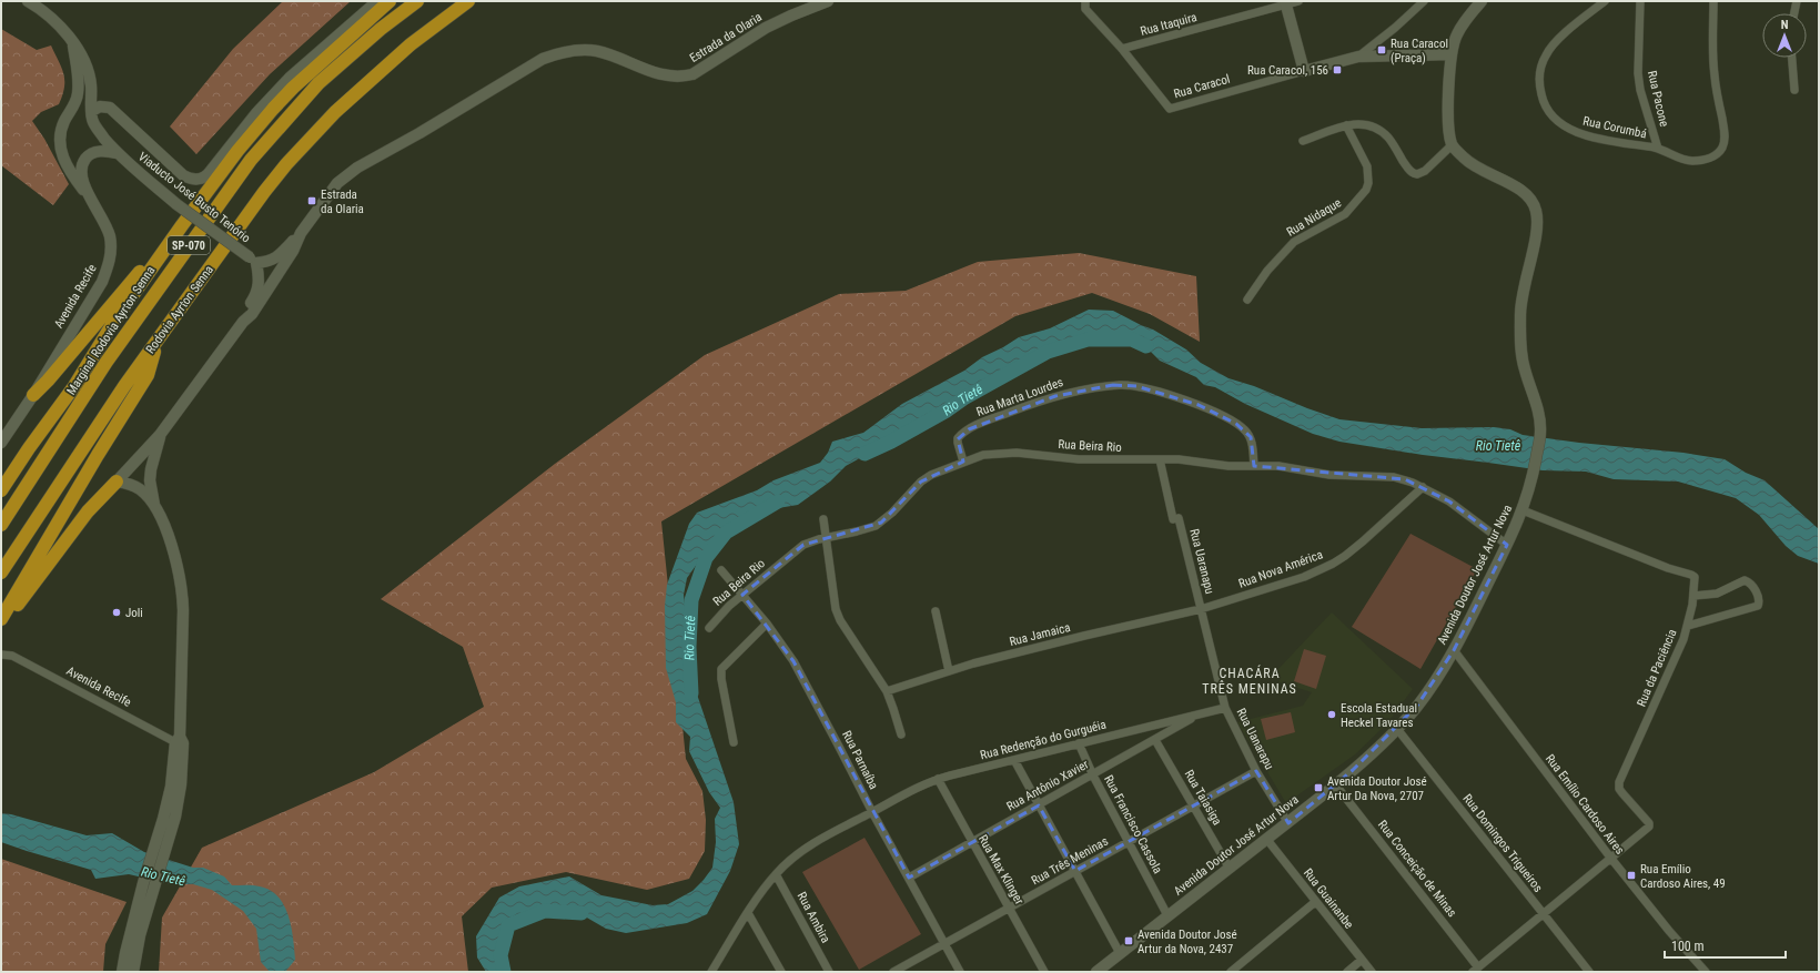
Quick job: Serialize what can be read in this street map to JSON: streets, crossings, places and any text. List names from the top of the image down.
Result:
{
  "streets": {
    "highway": ["SP-070", "Rodovia Ayrton Senna", "Marginal Rodovia Ayrton Senna"],
    "main road": [
      "Estrada da Olaria",
      "Rua Caracol",
      "Viaducto José Busto Tenório",
      "Avenida Recife",
      "Avenida Doutor José Artur Nova"
    ],
    "street": [
      "Rua Itaquira",
      "Rua Pacone",
      "Rua Corumbá",
      "Rua Nidaque",
      "Rua Marta Lourdes",
      "Rua Beira Rio",
      "Rua Uaranapu",
      "Rua Nova América",
      "Rua Jamaica",
      "Rua da Paciência",
      "Rua Uanarapu",
      "Rua Redenção do Gurguéia",
      "Rua Parnaíba",
      "Rua Antônio Xavier",
      "Rua Taiasiga",
      "Rua Emílio Cardoso Aires",
      "Rua Francisco Cassola",
      "Rua Domingos Trigueiros",
      "Rua Três Meninas",
      "Rua Conceição de Minas",
      "Rua Max Klinger",
      "Rua Guainanbe",
      "Rua Ambira"
    ]
  },
  "crossings": [
    ["Rua Itaquira", "Rua Caracol"],
    ["Estrada da Olaria", "Viaducto José Busto Tenório"],
    ["Rua Pacone", "Rua Corumbá"],
    ["Viaducto José Busto Tenório", "Avenida Recife"],
    ["Rua Marta Lourdes", "Rua Beira Rio"],
    ["Rua Beira Rio", "Rua Uaranapu"],
    ["Rua Beira Rio", "Rua Nova América"],
    ["Rua Beira Rio", "Avenida Doutor José Artur Nova"],
    ["Rua Beira Rio", "Rua Parnaíba"],
    ["Rua Uaranapu", "Rua Nova América"],
    ["Rua Uaranapu", "Rua Jamaica"],
    ["Rua Uaranapu", "Rua Uanarapu"],
    ["Rua Nova América", "Rua Jamaica"],
    ["Rua Nova América", "Rua Uanarapu"],
    ["Avenida Doutor José Artur Nova", "Rua da Paciência"],
    ["Avenida Doutor José Artur Nova", "Rua Uanarapu"],
    ["Avenida Doutor José Artur Nova", "Rua Taiasiga"],
    ["Avenida Doutor José Artur Nova", "Rua Emílio Cardoso Aires"],
    ["Avenida Doutor José Artur Nova", "Rua Francisco Cassola"],
    ["Avenida Doutor José Artur Nova", "Rua Domingos Trigueiros"],
    ["Avenida Doutor José Artur Nova", "Rua Conceição de Minas"],
    ["Avenida Doutor José Artur Nova", "Rua Guainanbe"],
    ["Rua Jamaica", "Rua Uanarapu"],
    ["Rua da Paciência", "Rua Emílio Cardoso Aires"],
    ["Rua Uanarapu", "Rua Redenção do Gurguéia"],
    ["Rua Uanarapu", "Rua Três Meninas"],
    ["Rua Redenção do Gurguéia", "Rua Parnaíba"],
    ["Rua Redenção do Gurguéia", "Rua Antônio Xavier"],
    ["Rua Redenção do Gurguéia", "Rua Francisco Cassola"],
    ["Rua Redenção do Gurguéia", "Rua Max Klinger"],
    ["Rua Redenção do Gurguéia", "Rua Ambira"],
    ["Rua Parnaíba", "Rua Antônio Xavier"],
    ["Rua Parnaíba", "Rua Três Meninas"],
    ["Rua Antônio Xavier", "Rua Taiasiga"],
    ["Rua Antônio Xavier", "Rua Francisco Cassola"],
    ["Rua Antônio Xavier", "Rua Max Klinger"],
    ["Rua Taiasiga", "Rua Três Meninas"],
    ["Rua Francisco Cassola", "Rua Três Meninas"],
    ["Rua Três Meninas", "Rua Max Klinger"]
  ],
  "districts": ["CHACÁRA TRÊS MENINAS"],
  "water": ["Rio Tietê"],
  "places": {
    "transit": [
      "Rua Caracol (Praça)",
      "Rua Caracol, 156",
      "Estrada da Olaria",
      "Avenida Doutor José Artur Da Nova, 2707",
      "Rua Emílio Cardoso Aires, 49",
      "Avenida Doutor José Artur da Nova, 2437"
    ],
    "other": ["Joli", "Escola Estadual Heckel Tavares"]
  },
  "scale_bar": "100 m",
  "north": "top"
}
